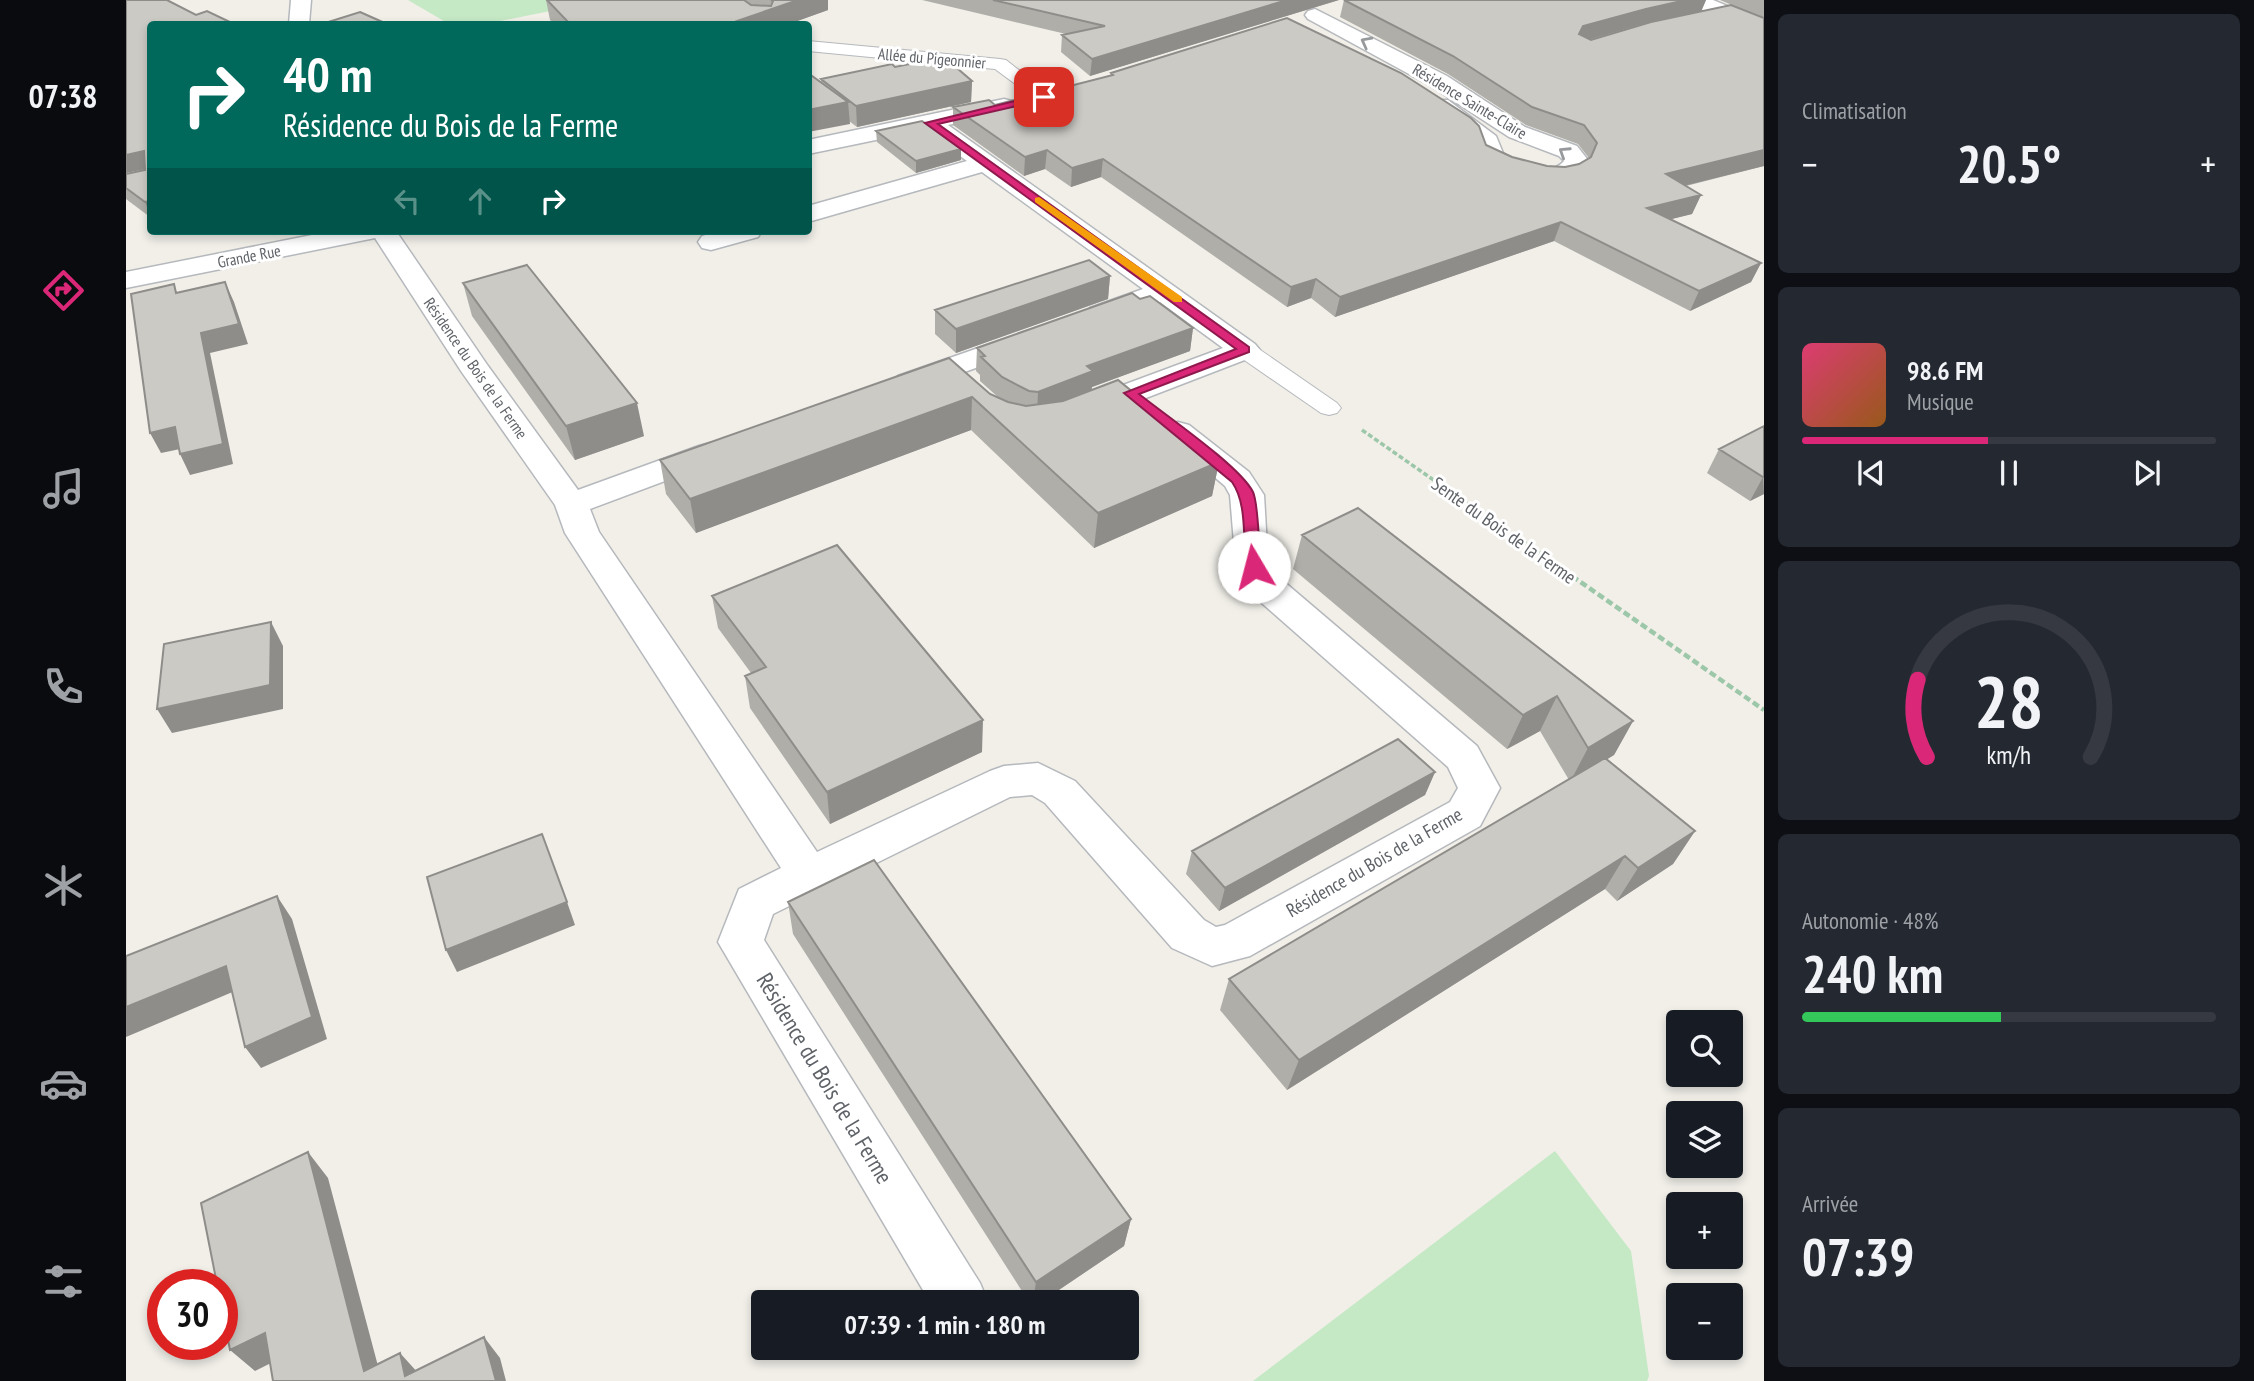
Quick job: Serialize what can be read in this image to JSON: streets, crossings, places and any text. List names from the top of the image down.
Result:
{
  "streets": {
    "street": ["Résidence Sainte-Claire", "Grande Rue", "Résidence du Bois de la Ferme"],
    "lane": ["Allée du Pigeonnier"],
    "path": ["Sente du Bois de la Ferme"]
  },
  "page": {
    "tabs": "07:38",
    "tile": [
      "Climatisation",
      ["Autonomie · 48%", "240 km"],
      ["Arrivée", "07:39"]
    ],
    "turn": ["40 m", "Résidence du Bois de la Ferme"],
    "heat": ["−", "20.5°", "+"],
    "song": ["98.6 FM", "Musique"],
    "map_buttons": ["+", "−"],
    "limit": "30",
    "trip": "07:39 · 1 min · 180 m",
    "gauge": ["28", "km/h"]
  }
}
